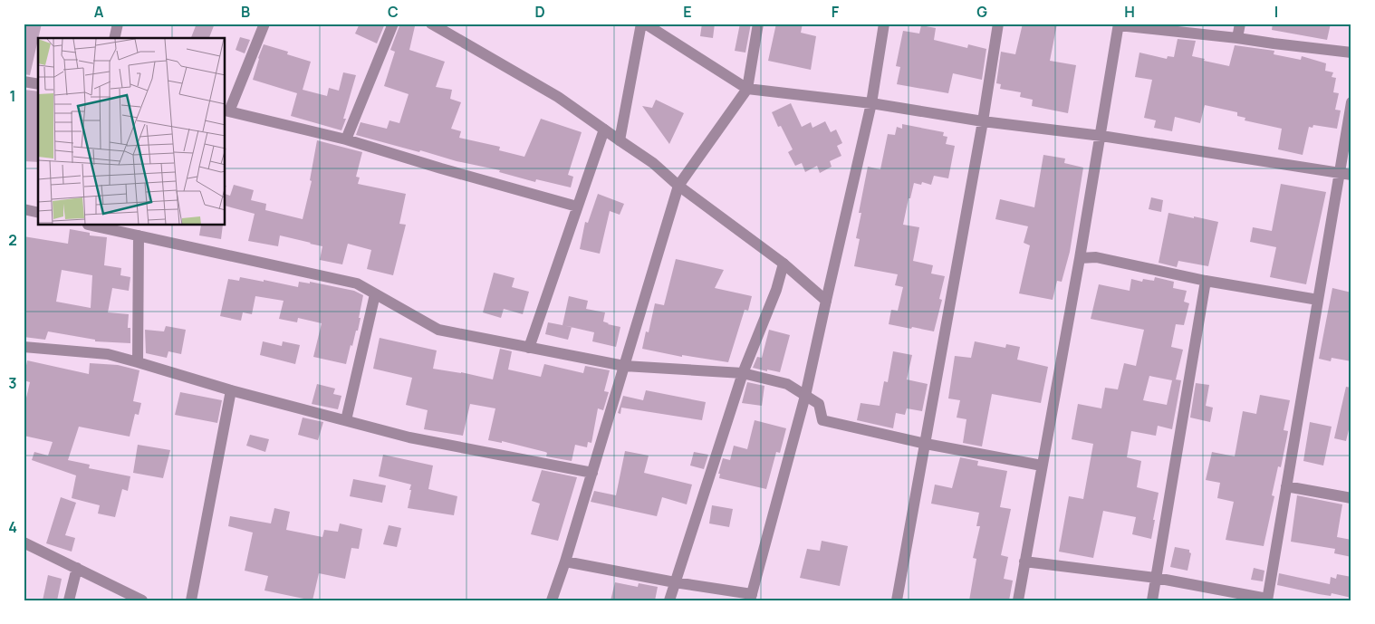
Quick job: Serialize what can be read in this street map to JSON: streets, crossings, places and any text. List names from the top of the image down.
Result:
{
  "grid": {
    "columns": [
      "A",
      "B",
      "C",
      "D",
      "E",
      "F",
      "G",
      "H",
      "I"
    ],
    "rows": [
      "1",
      "2",
      "3",
      "4"
    ]
  }
}
